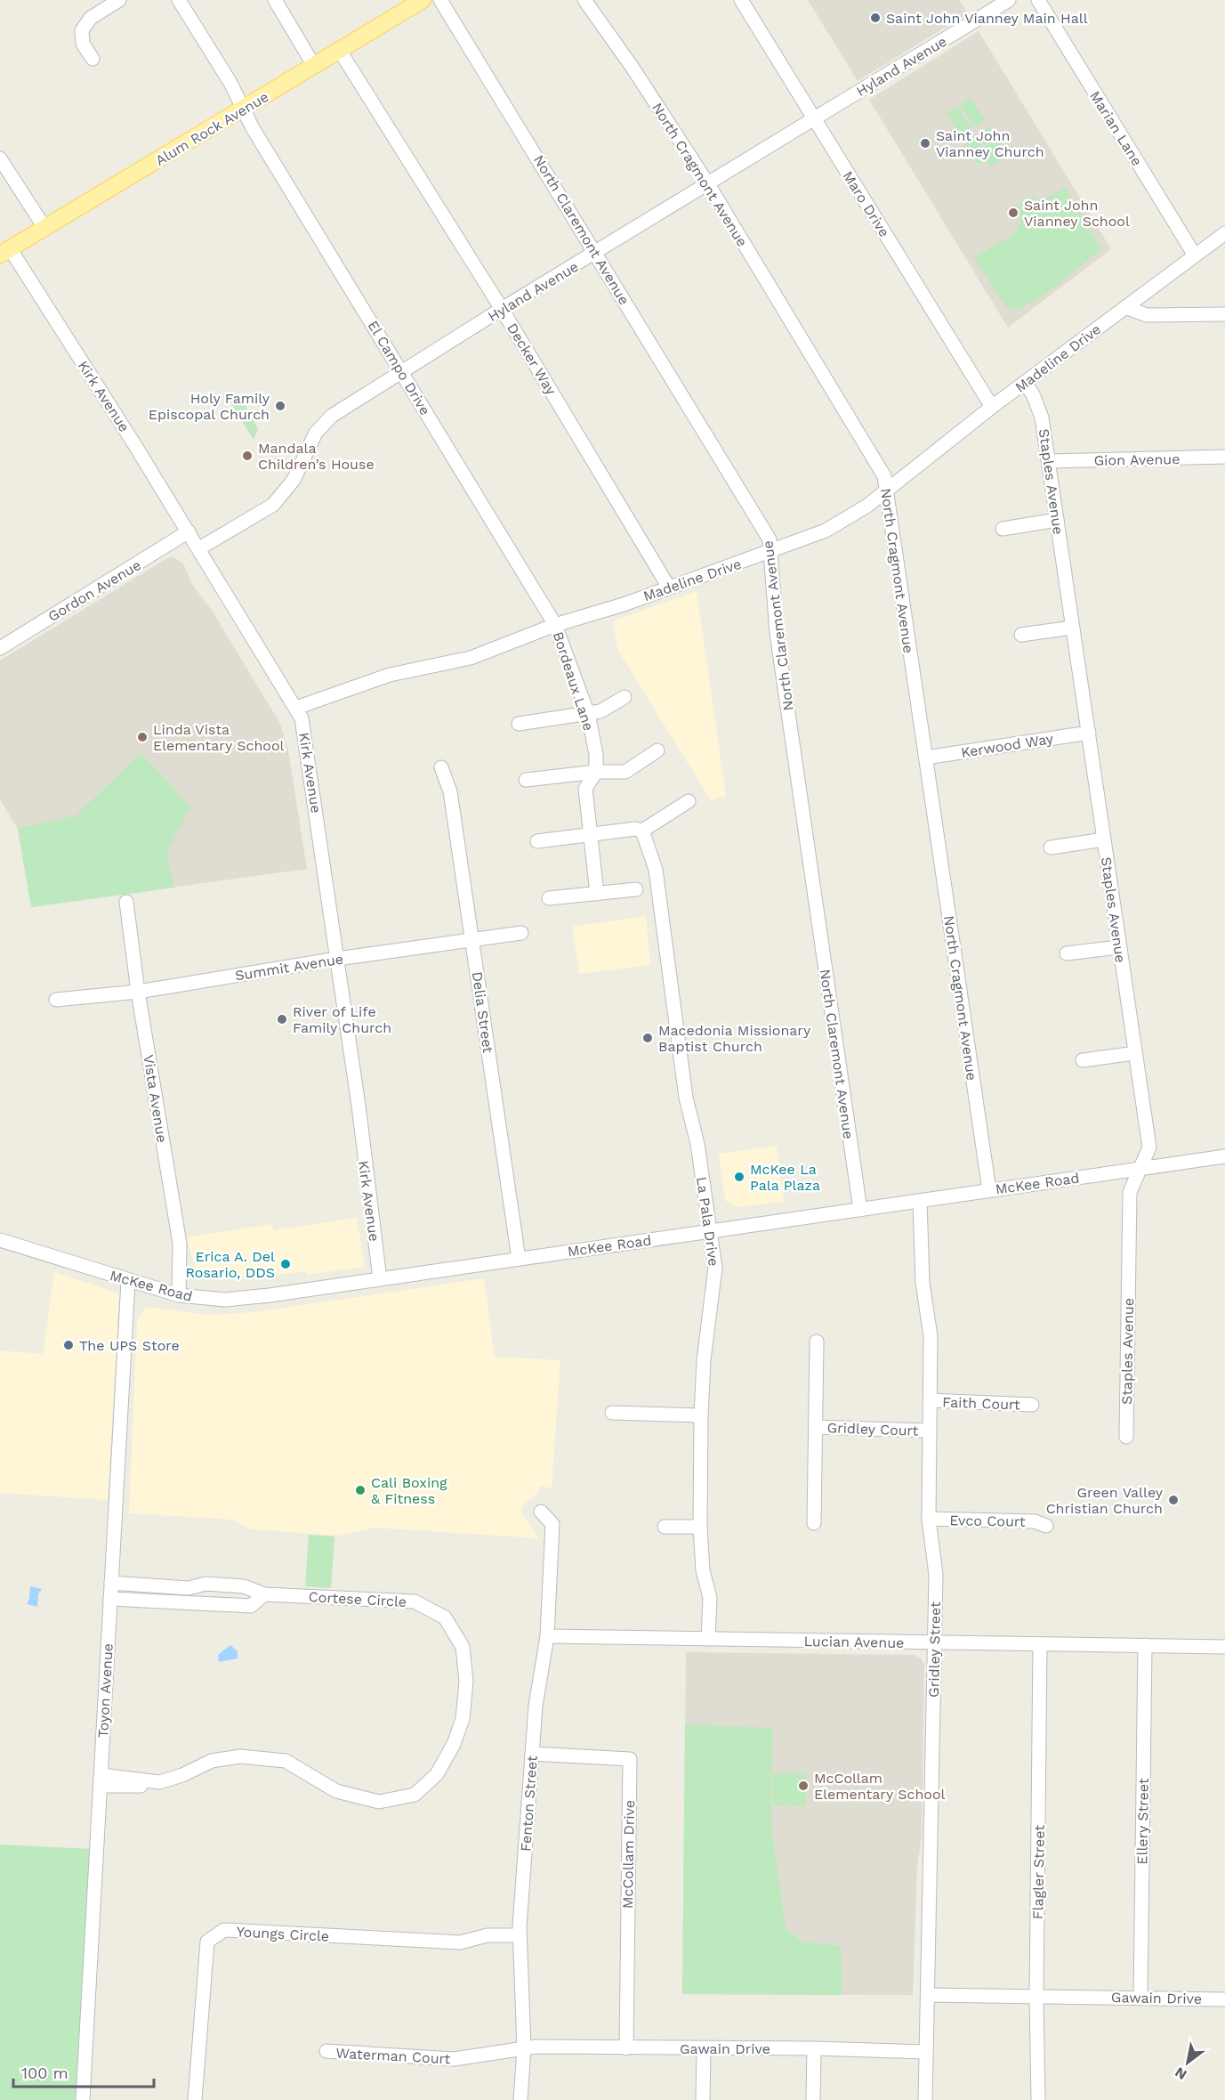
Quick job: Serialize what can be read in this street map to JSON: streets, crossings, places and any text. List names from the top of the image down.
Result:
{
  "streets": {
    "main road": ["Alum Rock Avenue"],
    "street": [
      "Hyland Avenue",
      "Marian Lane",
      "North Cragmont Avenue",
      "Maro Drive",
      "North Claremont Avenue",
      "Madeline Drive",
      "Decker Way",
      "El Campo Drive",
      "Kirk Avenue",
      "Gion Avenue",
      "Staples Avenue",
      "Gordon Avenue",
      "Bordeaux Lane",
      "Kerwood Way",
      "Summit Avenue",
      "Delia Street",
      "Vista Avenue",
      "McKee Road",
      "La Pala Drive",
      "Faith Court",
      "Gridley Court",
      "Evco Court",
      "Cortese Circle",
      "Lucian Avenue",
      "Gridley Street",
      "Toyon Avenue",
      "Fenton Street",
      "Ellery Street",
      "McCollam Drive",
      "Flagler Street",
      "Youngs Circle",
      "Gawain Drive",
      "Waterman Court"
    ]
  },
  "crossings": [
    ["Hyland Avenue", "North Cragmont Avenue"],
    ["Hyland Avenue", "Maro Drive"],
    ["Hyland Avenue", "North Claremont Avenue"],
    ["Hyland Avenue", "Decker Way"],
    ["Hyland Avenue", "El Campo Drive"],
    ["Hyland Avenue", "Kirk Avenue"],
    ["Alum Rock Avenue", "Decker Way"],
    ["Alum Rock Avenue", "El Campo Drive"],
    ["Alum Rock Avenue", "Kirk Avenue"],
    ["Marian Lane", "Madeline Drive"],
    ["North Cragmont Avenue", "Madeline Drive"],
    ["North Cragmont Avenue", "Kerwood Way"],
    ["North Cragmont Avenue", "McKee Road"],
    ["Maro Drive", "Madeline Drive"],
    ["North Claremont Avenue", "Madeline Drive"],
    ["North Claremont Avenue", "McKee Road"],
    ["Madeline Drive", "Decker Way"],
    ["Madeline Drive", "El Campo Drive"],
    ["Madeline Drive", "Kirk Avenue"],
    ["Madeline Drive", "Staples Avenue"],
    ["Madeline Drive", "Bordeaux Lane"],
    ["El Campo Drive", "Bordeaux Lane"],
    ["Kirk Avenue", "Gordon Avenue"],
    ["Kirk Avenue", "Summit Avenue"],
    ["Kirk Avenue", "McKee Road"],
    ["Gion Avenue", "Staples Avenue"],
    ["Staples Avenue", "Kerwood Way"],
    ["Staples Avenue", "McKee Road"],
    ["Summit Avenue", "Delia Street"],
    ["Summit Avenue", "Vista Avenue"],
    ["Delia Street", "McKee Road"],
    ["Vista Avenue", "McKee Road"],
    ["McKee Road", "La Pala Drive"],
    ["McKee Road", "Gridley Street"],
    ["McKee Road", "Toyon Avenue"],
    ["La Pala Drive", "Lucian Avenue"],
    ["Faith Court", "Gridley Street"],
    ["Gridley Court", "Gridley Street"],
    ["Evco Court", "Gridley Street"],
    ["Cortese Circle", "Toyon Avenue"],
    ["Lucian Avenue", "Gridley Street"],
    ["Lucian Avenue", "Fenton Street"],
    ["Lucian Avenue", "Ellery Street"],
    ["Lucian Avenue", "Flagler Street"],
    ["Gridley Street", "Gawain Drive"],
    ["Fenton Street", "McCollam Drive"],
    ["Fenton Street", "Youngs Circle"],
    ["Fenton Street", "Gawain Drive"],
    ["Fenton Street", "Waterman Court"],
    ["Ellery Street", "Gawain Drive"],
    ["McCollam Drive", "Gawain Drive"],
    ["Flagler Street", "Gawain Drive"],
    ["Gawain Drive", "Waterman Court"]
  ],
  "places": [
    "Saint John Vianney Main Hall",
    "Saint John Vianney Church",
    "Saint John Vianney School",
    "Holy Family Episcopal Church",
    "Mandala Children’s House",
    "Linda Vista Elementary School",
    "River of Life Family Church",
    "Macedonia Missionary Baptist Church",
    "McKee La Pala Plaza",
    "Erica A. Del Rosario, DDS",
    "The UPS Store",
    "Cali Boxing & Fitness",
    "Green Valley Christian Church",
    "McCollam Elementary School"
  ],
  "scale_bar": "100 m",
  "north": "bottom left"
}
